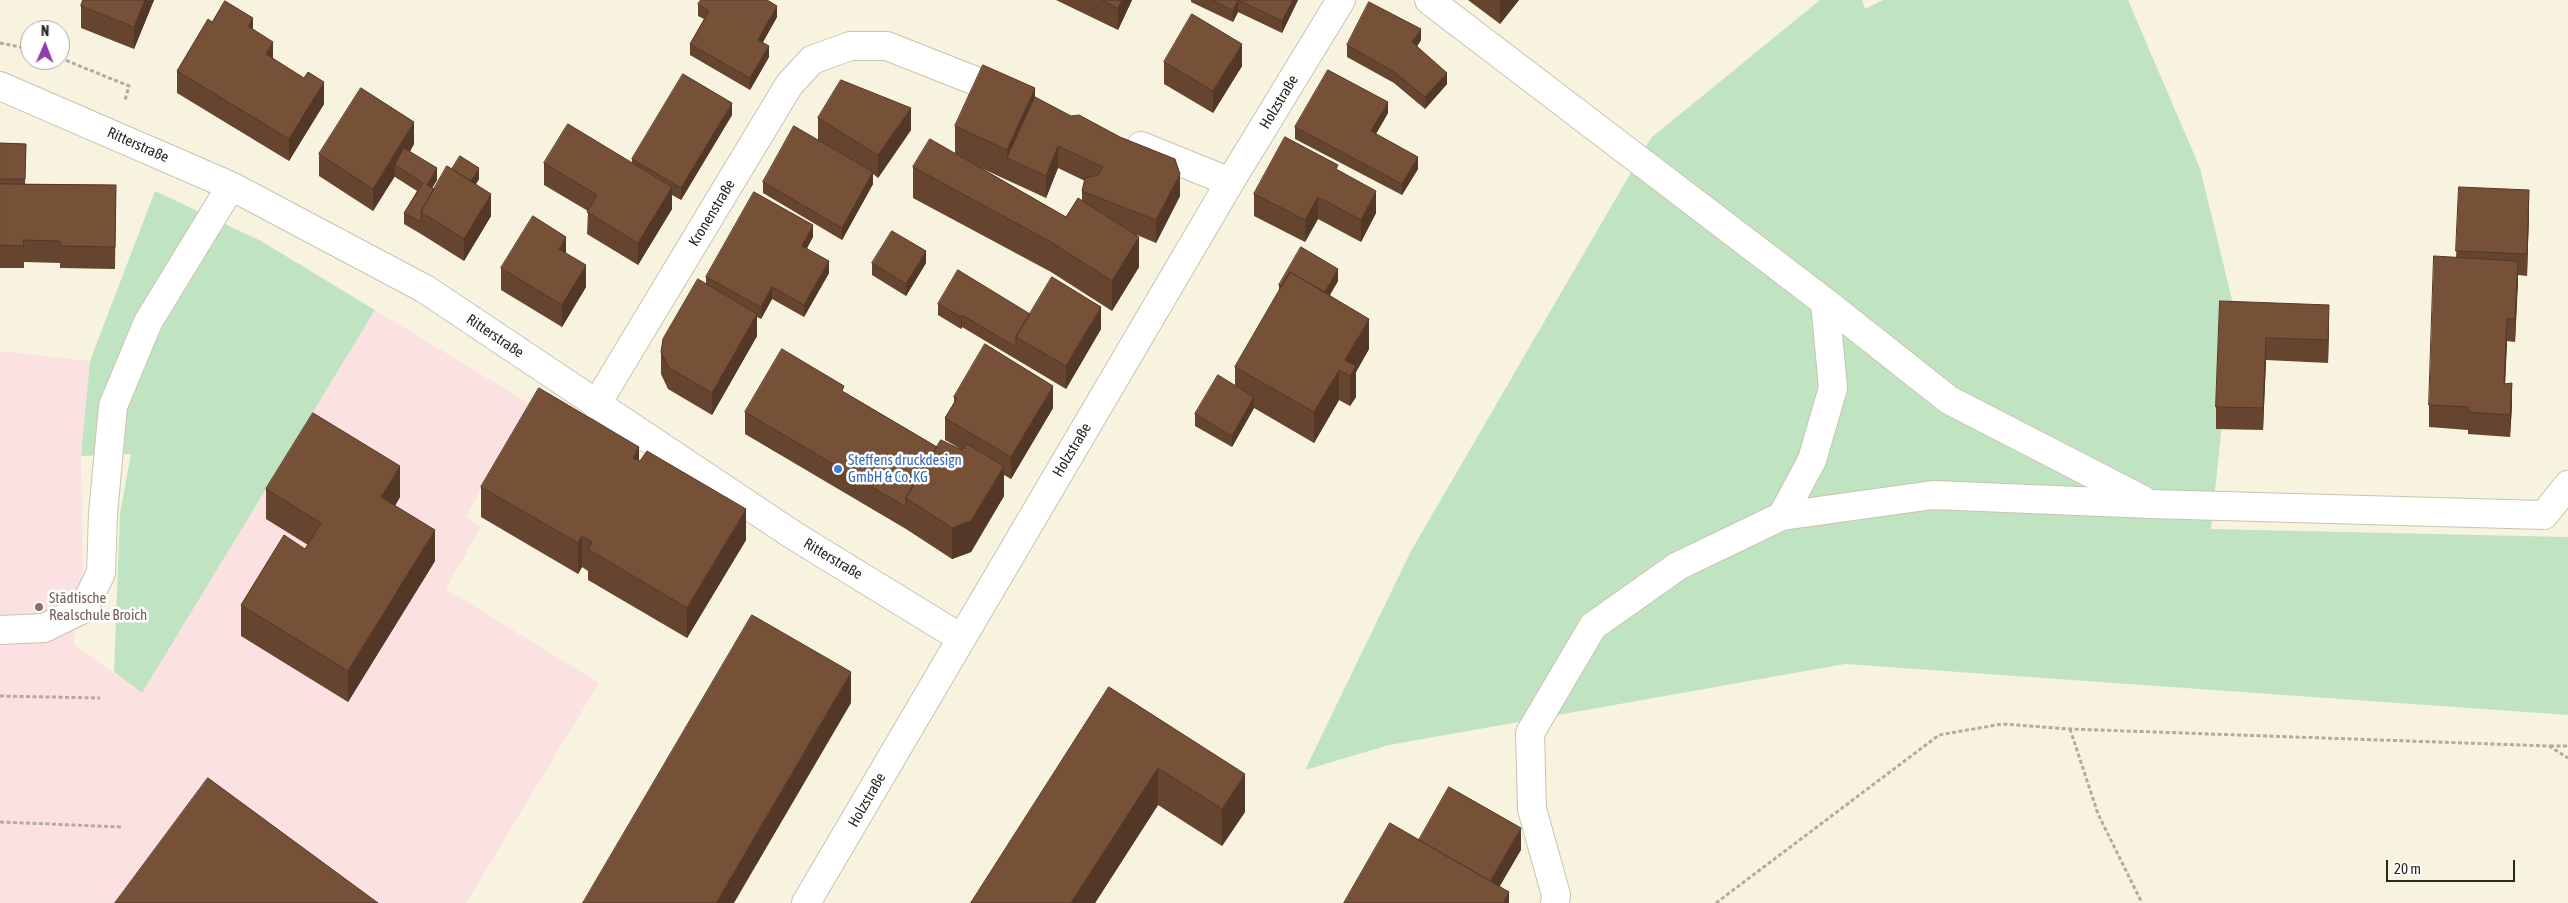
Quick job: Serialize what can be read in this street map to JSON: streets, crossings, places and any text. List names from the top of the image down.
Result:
{
  "streets": {
    "street": ["Holzstraße", "Ritterstraße", "Kronenstraße"]
  },
  "crossings": [
    ["Holzstraße", "Ritterstraße"],
    ["Ritterstraße", "Kronenstraße"]
  ],
  "places": ["Steffens druckdesign GmbH & Co. KG", "Städtische Realschule Broich"],
  "scale_bar": "20 m",
  "north": "top"
}
